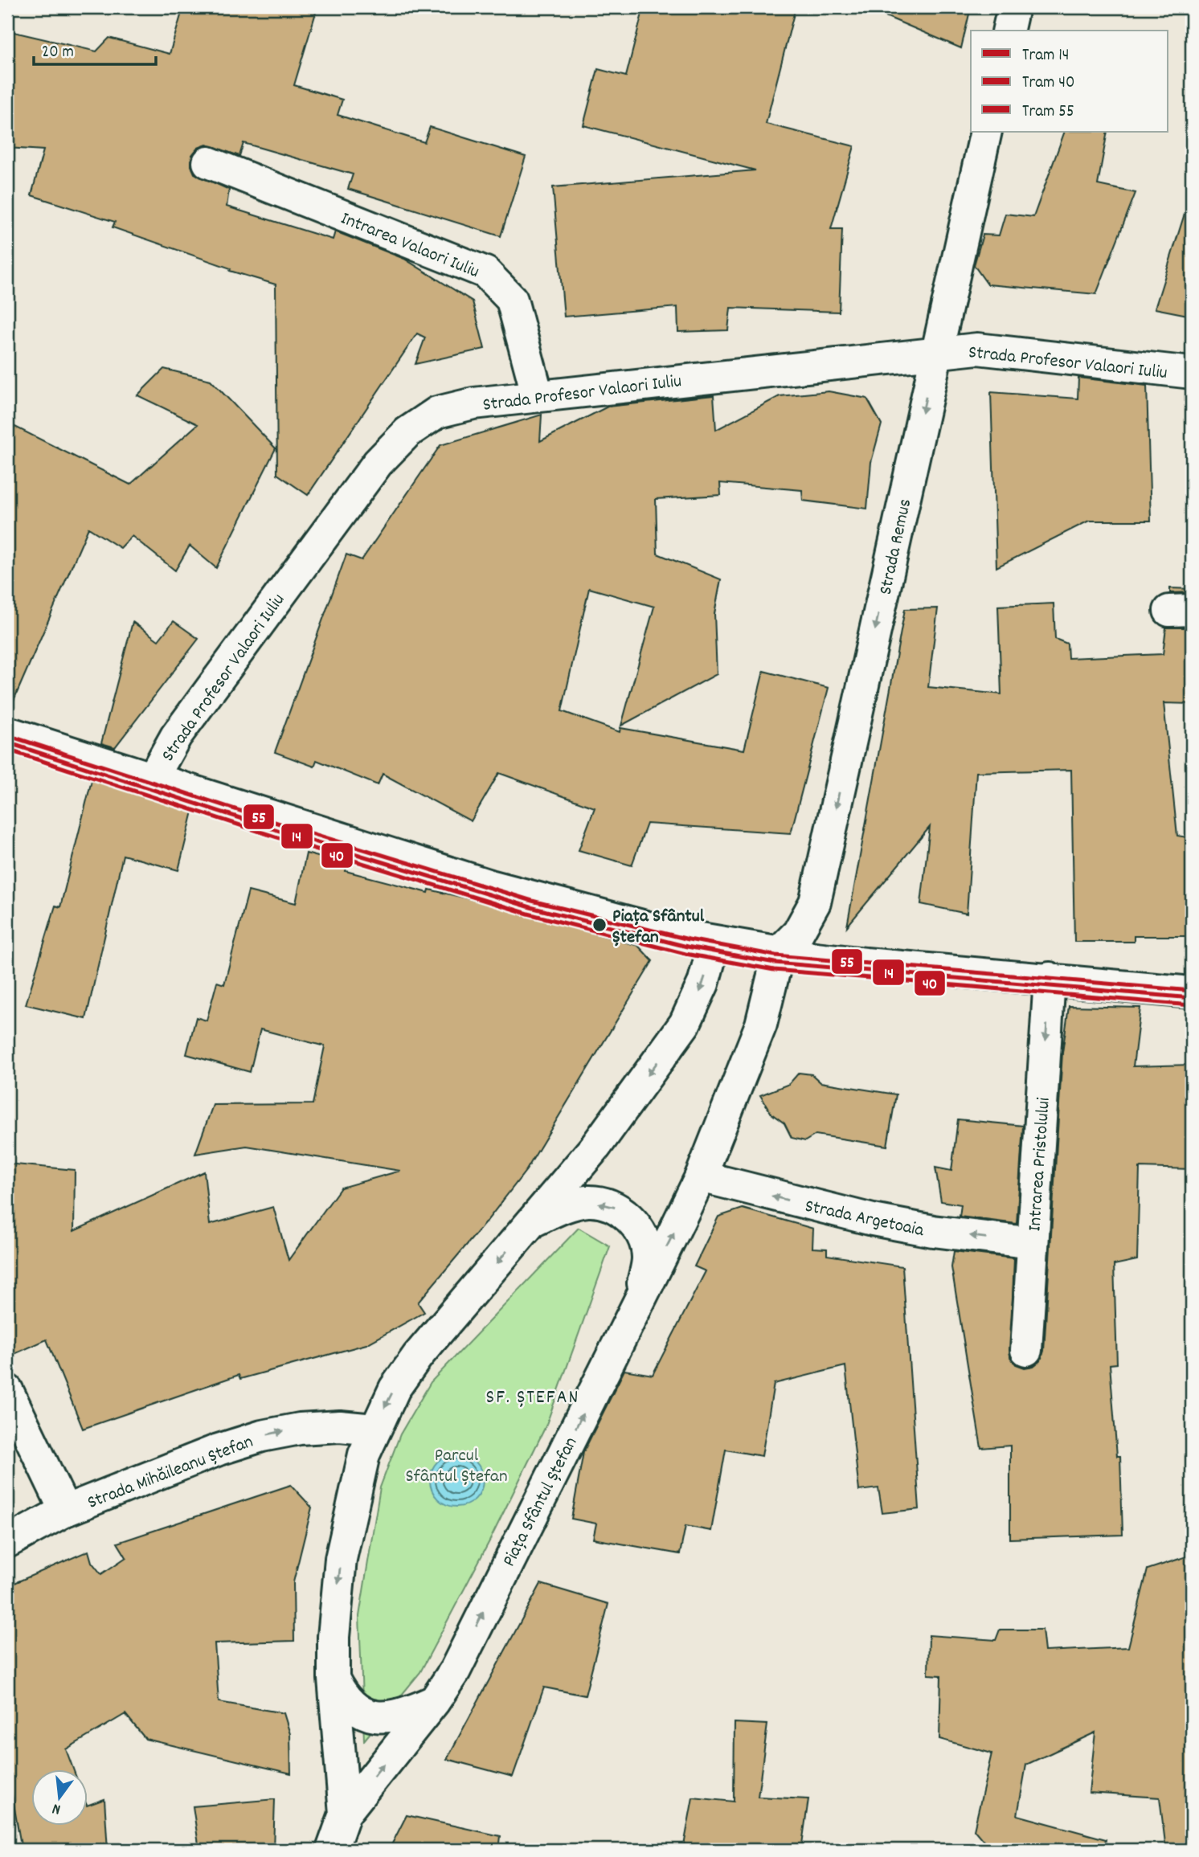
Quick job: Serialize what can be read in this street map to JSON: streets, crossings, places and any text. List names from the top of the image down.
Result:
{
  "streets": {
    "street": [
      "Intrarea Valaori Iuliu",
      "Strada Profesor Valaori Iuliu",
      "Strada Remus",
      "Intrarea Pristolului",
      "Strada Argetoaia",
      "Strada Mihăileanu Ștefan",
      "Piața Sfântul Ștefan"
    ]
  },
  "crossings": [
    ["Intrarea Valaori Iuliu", "Strada Profesor Valaori Iuliu"],
    ["Strada Profesor Valaori Iuliu", "Strada Remus"],
    ["Strada Remus", "Piața Sfântul Ștefan"],
    ["Intrarea Pristolului", "Strada Argetoaia"],
    ["Strada Argetoaia", "Piața Sfântul Ștefan"],
    ["Strada Mihăileanu Ștefan", "Piața Sfântul Ștefan"]
  ],
  "one_way": ["Strada Remus", "Intrarea Pristolului", "Strada Mihăileanu Ștefan"],
  "districts": ["SF. ȘTEFAN"],
  "parks": ["Parcul Sfântul Ștefan"],
  "places": ["Piața Sfântul Ștefan"],
  "lines": ["tram line 55", "tram line 14", "tram line 40"],
  "legend": ["Tram 14", "Tram 40", "Tram 55"],
  "scale_bar": "20 m",
  "north": "bottom"
}
